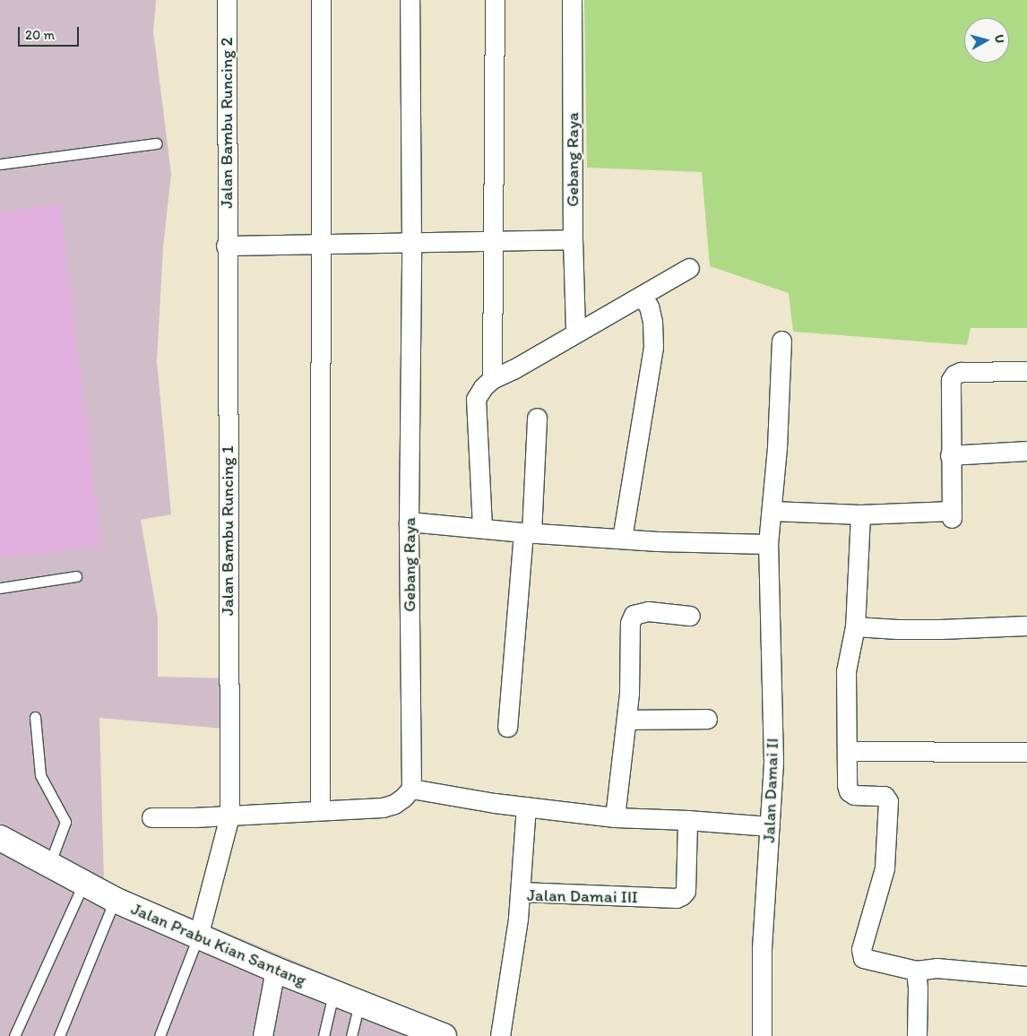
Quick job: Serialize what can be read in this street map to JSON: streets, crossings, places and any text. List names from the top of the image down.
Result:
{
  "streets": {
    "main road": ["Jalan Prabu Kian Santang"],
    "street": [
      "Jalan Bambu Runcing 2",
      "Gebang Raya",
      "Jalan Bambu Runcing 1",
      "Jalan Damai II",
      "Jalan Damai III"
    ]
  },
  "crossings": [
    ["Jalan Bambu Runcing 2", "Jalan Bambu Runcing 1"]
  ],
  "scale_bar": "20 m",
  "north": "right"
}
